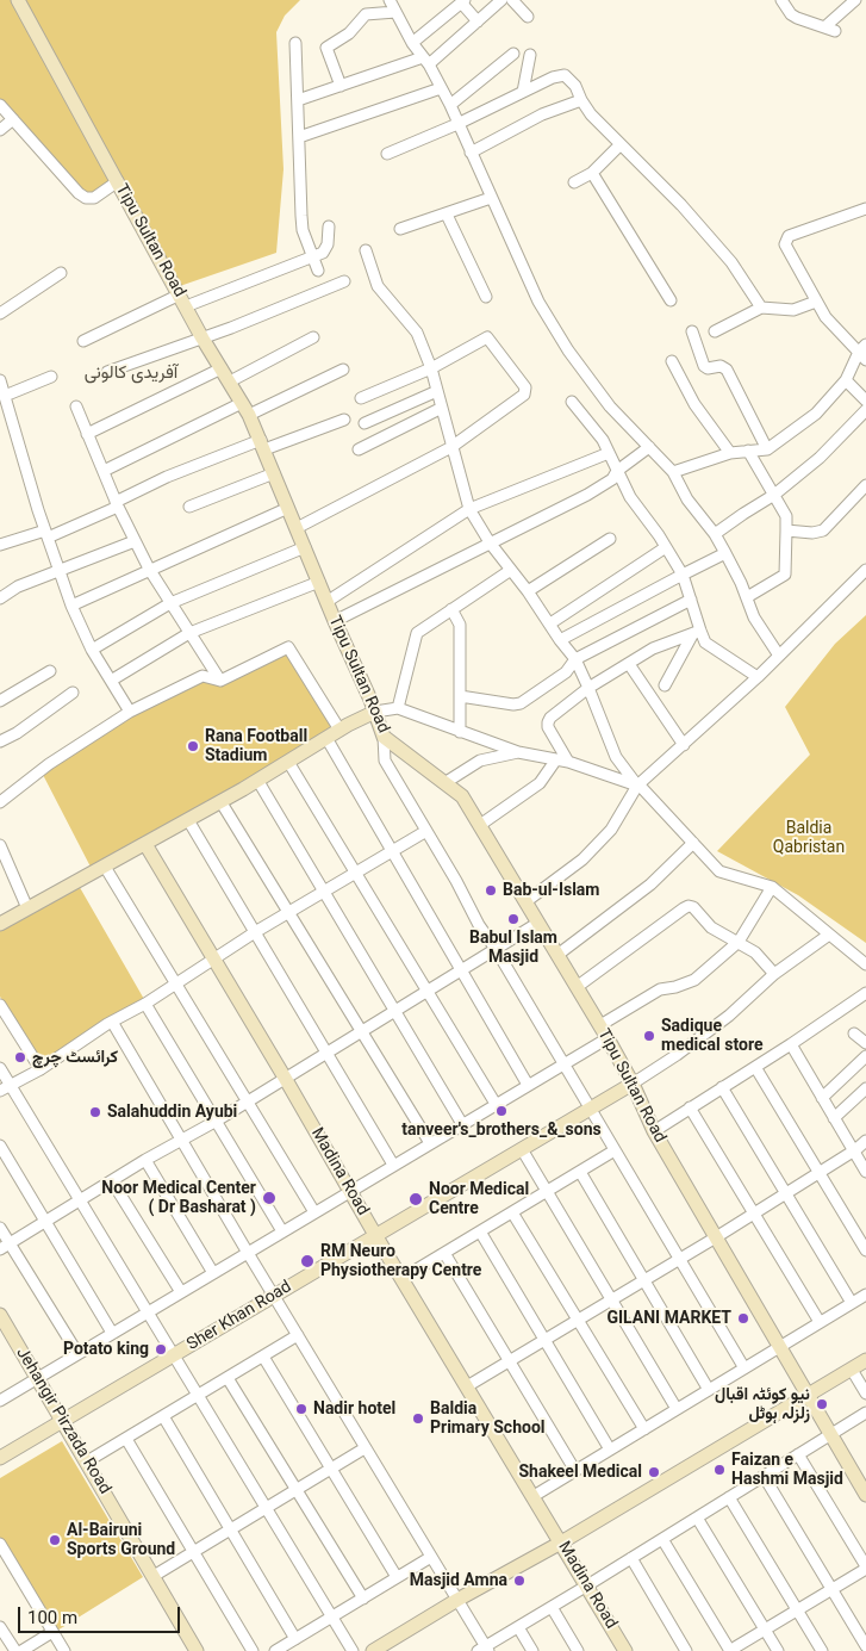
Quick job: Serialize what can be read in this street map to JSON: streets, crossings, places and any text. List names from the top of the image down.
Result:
{
  "streets": {
    "main road": [
      "Tipu Sultan Road",
      "Madina Road",
      "Sher Khan Road",
      "Jehangir Pirzada Road"
    ]
  },
  "crossings": [
    ["Tipu Sultan Road", "Sher Khan Road"],
    ["Madina Road", "Sher Khan Road"],
    ["Sher Khan Road", "Jehangir Pirzada Road"]
  ],
  "districts": ["آفریدی کالونی"],
  "parks": ["Baldia Qabristan"],
  "places": [
    "Rana Football Stadium",
    "Bab-ul-Islam",
    "Babul Islam Masjid",
    "Sadique medical store",
    "کرائسٹ چرچ",
    "tanveer's_brothers_&_sons",
    "Salahuddin Ayubi",
    "Noor Medical Center ( Dr Basharat )",
    "Noor Medical Centre",
    "RM Neuro Physiotherapy Centre",
    "GILANI MARKET",
    "Potato king",
    "نیو کوئٹہ اقبال زلزلہ ہوٹل",
    "Nadir hotel",
    "Baldia Primary School",
    "Faizan e Hashmi Masjid",
    "Shakeel Medical",
    "Al-Bairuni Sports Ground",
    "Masjid Amna"
  ],
  "scale_bar": "100 m"
}
